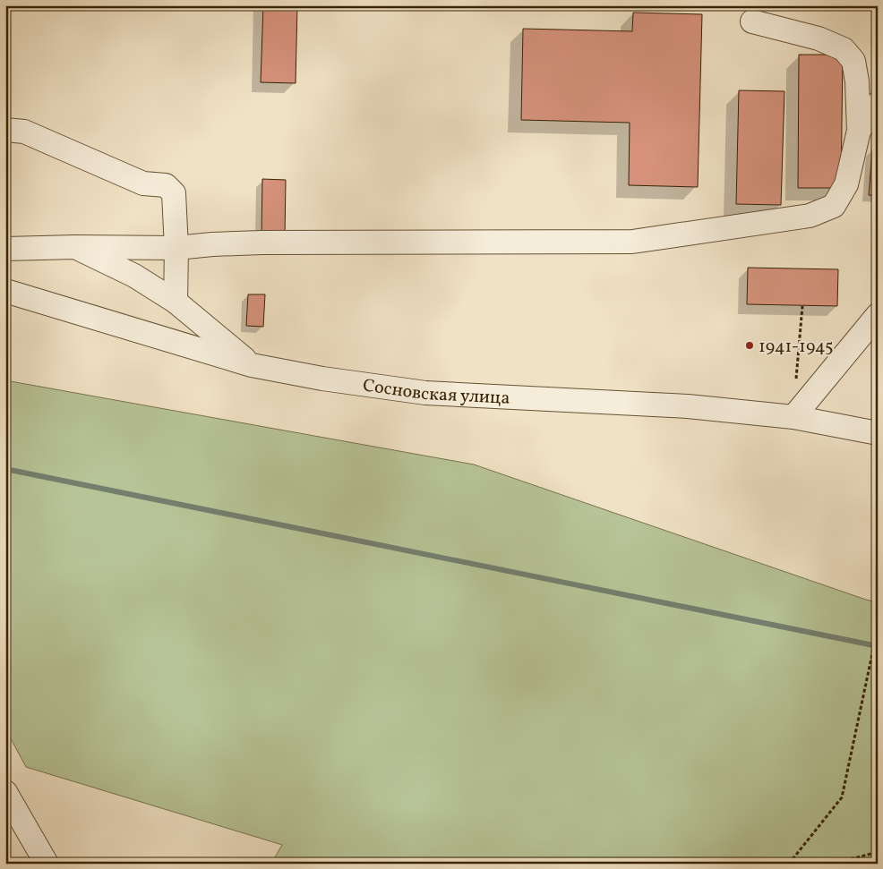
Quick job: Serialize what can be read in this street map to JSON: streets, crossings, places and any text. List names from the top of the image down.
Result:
{
  "streets": {
    "street": ["Сосновская улица"]
  },
  "places": ["1941-1945"]
}
